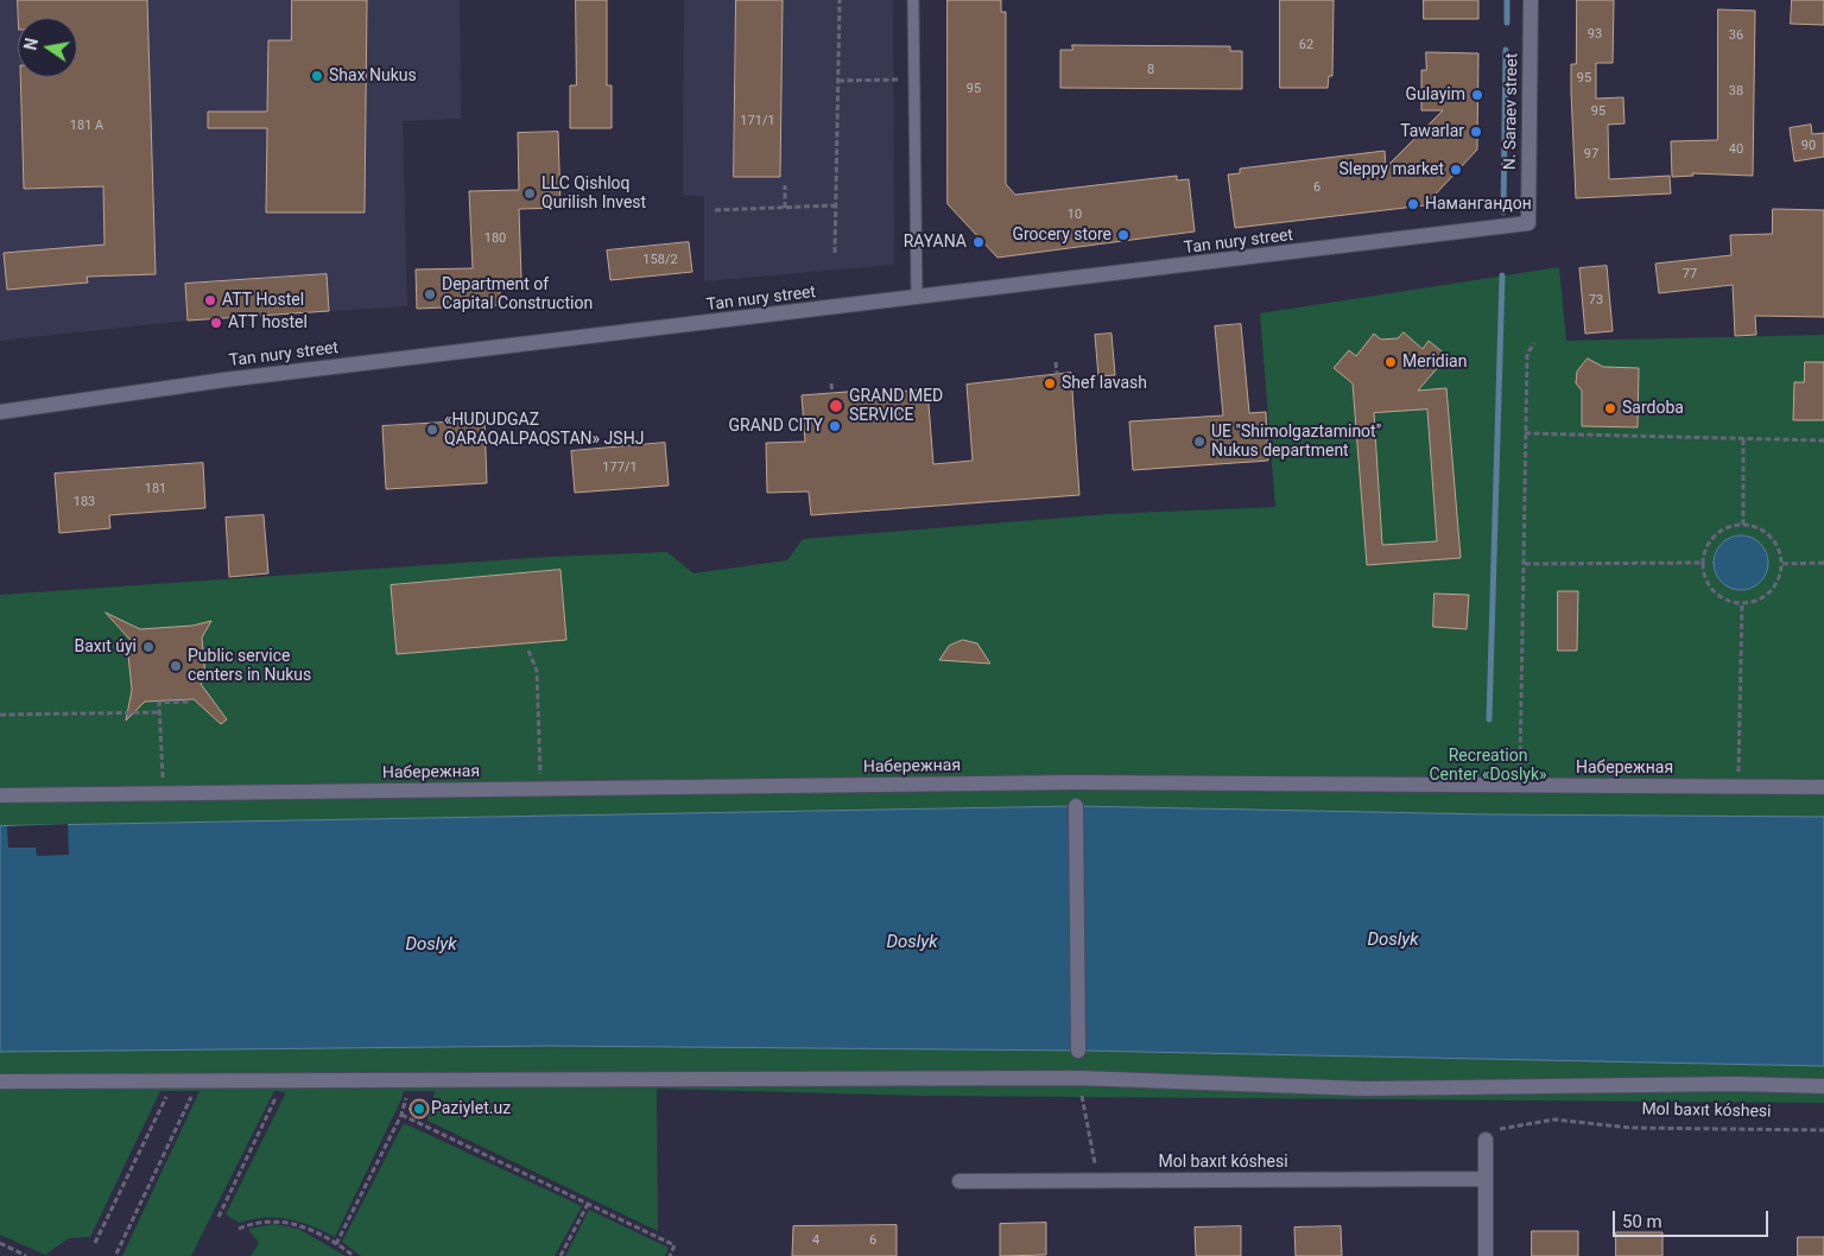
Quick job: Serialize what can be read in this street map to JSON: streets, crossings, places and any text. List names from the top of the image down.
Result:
{
  "streets": {
    "street": [
      "N. Saraev street",
      "Tan nury street",
      "Набережная",
      "Mol baxıt kóshesi"
    ]
  },
  "crossings": [
    ["N. Saraev street", "Tan nury street"]
  ],
  "water": ["Doslyk"],
  "parks": ["Recreation Center «Doslyk»"],
  "places": [
    "Shax Nukus",
    "Gulayim",
    "Tawarlar",
    "Sleppy market",
    "LLC Qishloq Qurilish Invest",
    "Намангандон",
    "Grocery store",
    "RAYANA",
    "Department of Capital Construction",
    "ATT Hostel",
    "ATT hostel",
    "Meridian",
    "Shef lavash",
    "GRAND MED SERVICE",
    "Sardoba",
    "GRAND CITY",
    "«HUDUDGAZ QARAQALPAQSTAN» JSHJ",
    "UE \"Shimolgaztaminot\" Nukus department",
    "Baxıt úyi",
    "Public service centers in Nukus",
    "Paziylet.uz"
  ],
  "house_numbers": [
    "93",
    "36",
    "62",
    "8",
    "95",
    "95",
    "38",
    "95",
    "171/1",
    "181 А",
    "90",
    "40",
    "97",
    "6",
    "10",
    "180",
    "158/2",
    "77",
    "73",
    "177/1",
    "181",
    "183",
    "4",
    "6"
  ],
  "scale_bar": "50 m",
  "north": "left"
}
